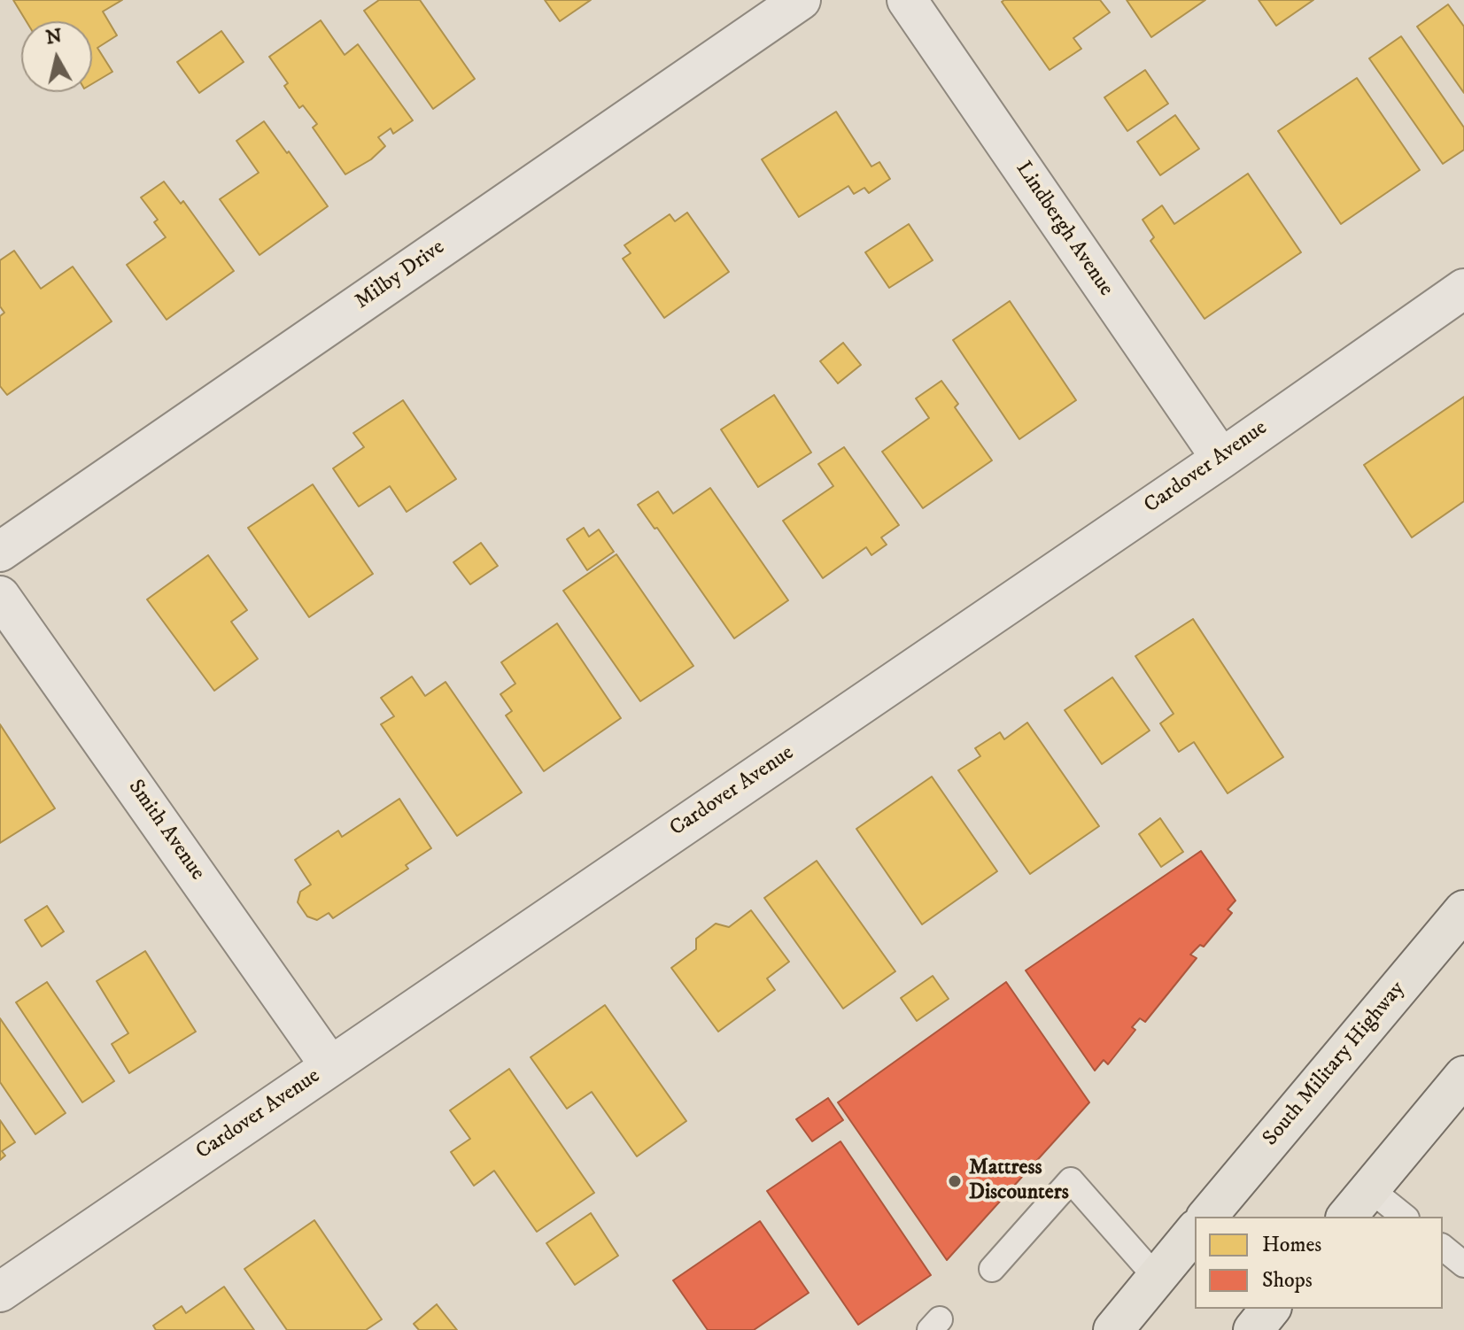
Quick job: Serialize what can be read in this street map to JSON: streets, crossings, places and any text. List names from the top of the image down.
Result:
{
  "streets": {
    "main road": ["South Military Highway"],
    "street": [
      "Lindbergh Avenue",
      "Milby Drive",
      "Cardover Avenue",
      "Smith Avenue"
    ]
  },
  "crossings": [
    ["Lindbergh Avenue", "Cardover Avenue"],
    ["Cardover Avenue", "Smith Avenue"]
  ],
  "places": ["Mattress Discounters"],
  "legend": ["Homes", "Shops"],
  "north": "top"
}
